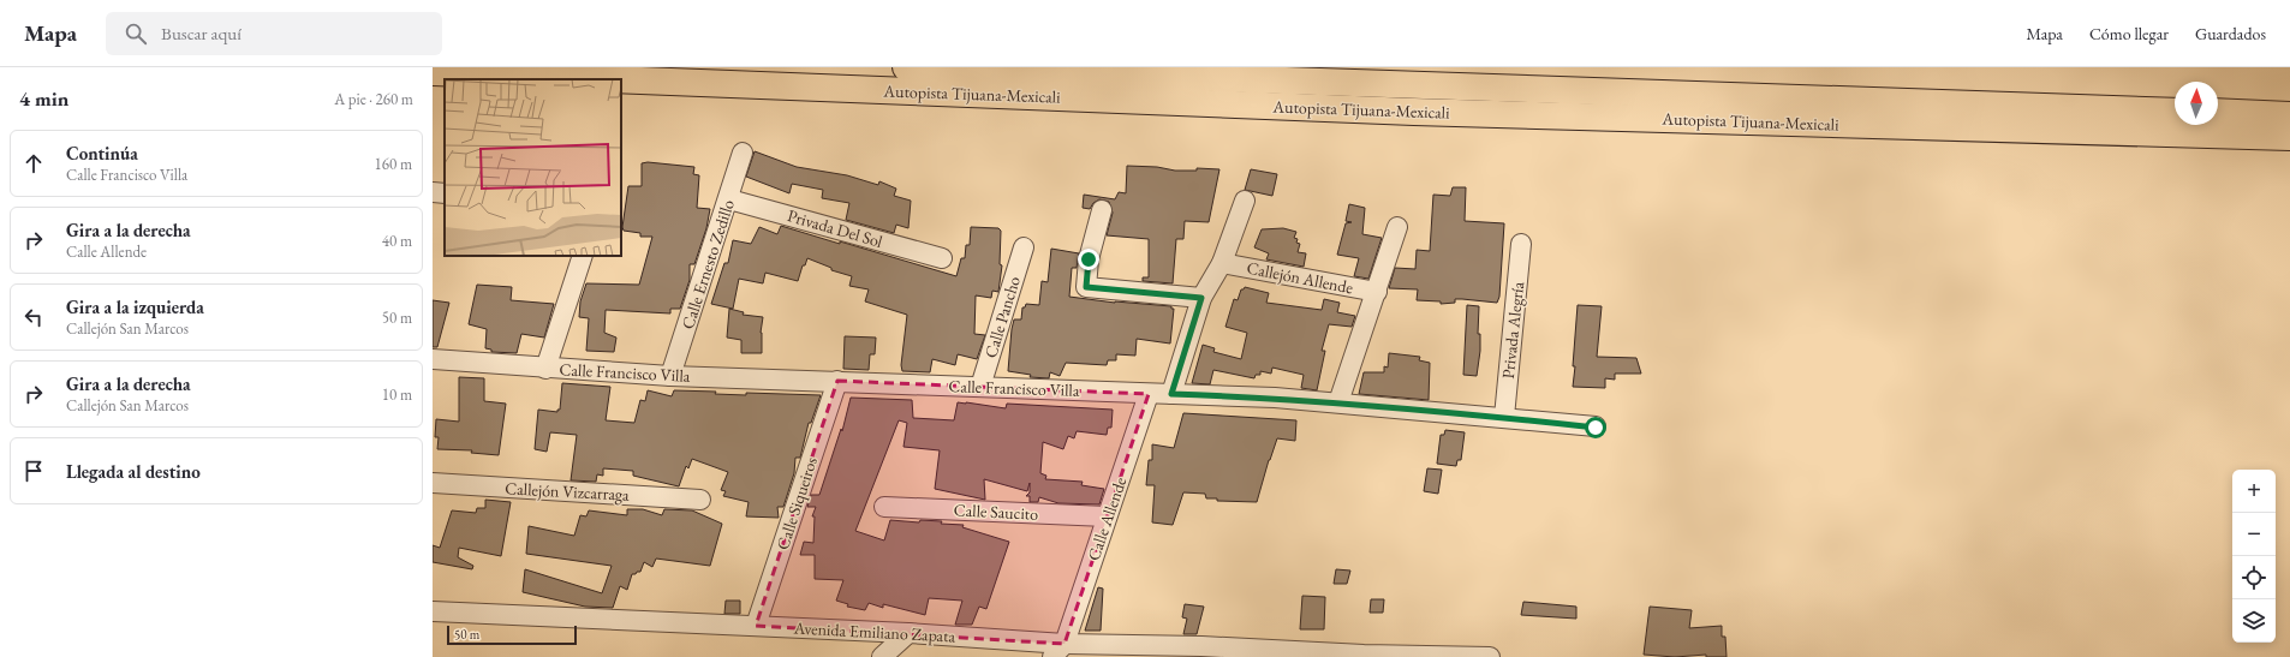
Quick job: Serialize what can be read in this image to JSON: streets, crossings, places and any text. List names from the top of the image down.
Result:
{
  "streets": {
    "highway": ["Autopista Tijuana-Mexicali"],
    "street": [
      "Privada Del Sol",
      "Calle Ernesto Zedillo",
      "Callejón Allende",
      "Calle Pancho",
      "Privada Alegría",
      "Calle Francisco Villa",
      "Callejón Vizcarraga",
      "Calle Siqueiros",
      "Calle Saucito",
      "Calle Allende",
      "Avenida Emiliano Zapata"
    ]
  },
  "crossings": [
    ["Privada Del Sol", "Calle Ernesto Zedillo"],
    ["Calle Ernesto Zedillo", "Calle Francisco Villa"],
    ["Calle Pancho", "Calle Francisco Villa"],
    ["Privada Alegría", "Calle Francisco Villa"],
    ["Calle Francisco Villa", "Calle Siqueiros"],
    ["Calle Francisco Villa", "Calle Allende"],
    ["Calle Siqueiros", "Avenida Emiliano Zapata"],
    ["Calle Saucito", "Calle Allende"],
    ["Calle Allende", "Avenida Emiliano Zapata"]
  ],
  "scale_bar": "50 m",
  "north": "top",
  "page": {
    "header": "Mapa",
    "search": "Buscar aquí",
    "nav": ["Mapa", "Cómo llegar", "Guardados"],
    "heading": ["4 min", "A pie · 260 m"],
    "list": [
      ["Continúa", "Calle Francisco Villa", "160 m"],
      ["Gira a la derecha", "Calle Allende", "40 m"],
      ["Gira a la izquierda", "Callejón San Marcos", "50 m"],
      ["Gira a la derecha", "Callejón San Marcos", "10 m"],
      "Llegada al destino"
    ],
    "map_buttons": ["+", "−"],
    "scale": "50 m"
  }
}
